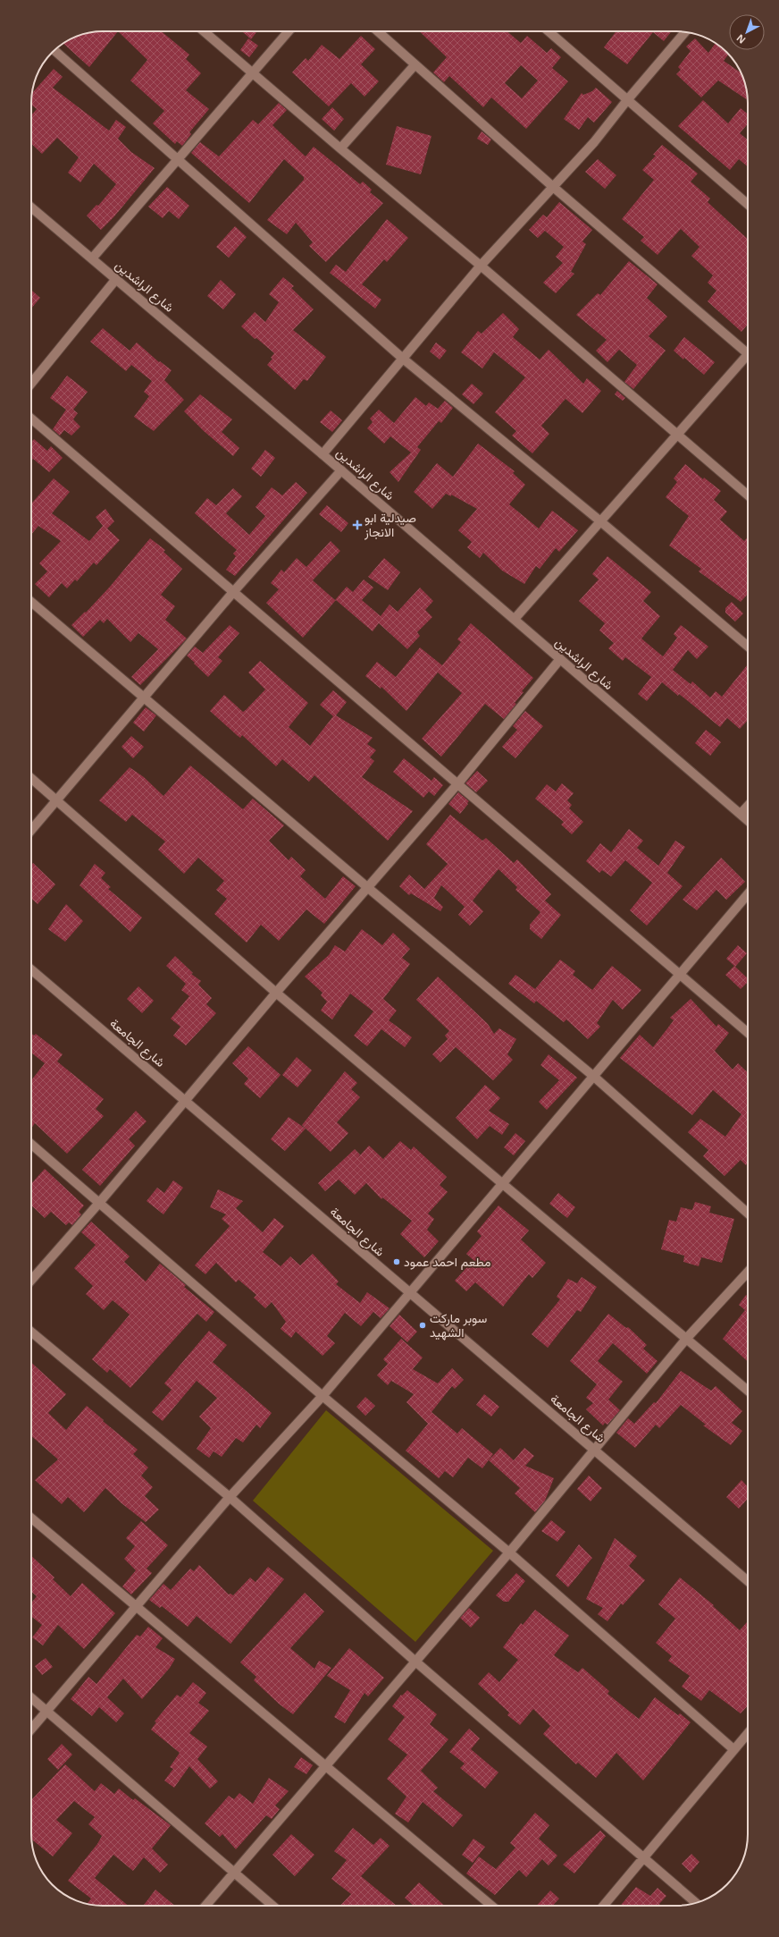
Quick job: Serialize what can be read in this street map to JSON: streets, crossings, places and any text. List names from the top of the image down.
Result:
{
  "streets": {
    "street": ["شارع الراشدين", "شارع الجامعة"]
  },
  "places": {
    "health": ["صيدلية ابو الانجاز"],
    "other": ["مطعم احمد عمود", "سوبر ماركت الشهيد"]
  },
  "north": "bottom left"
}
